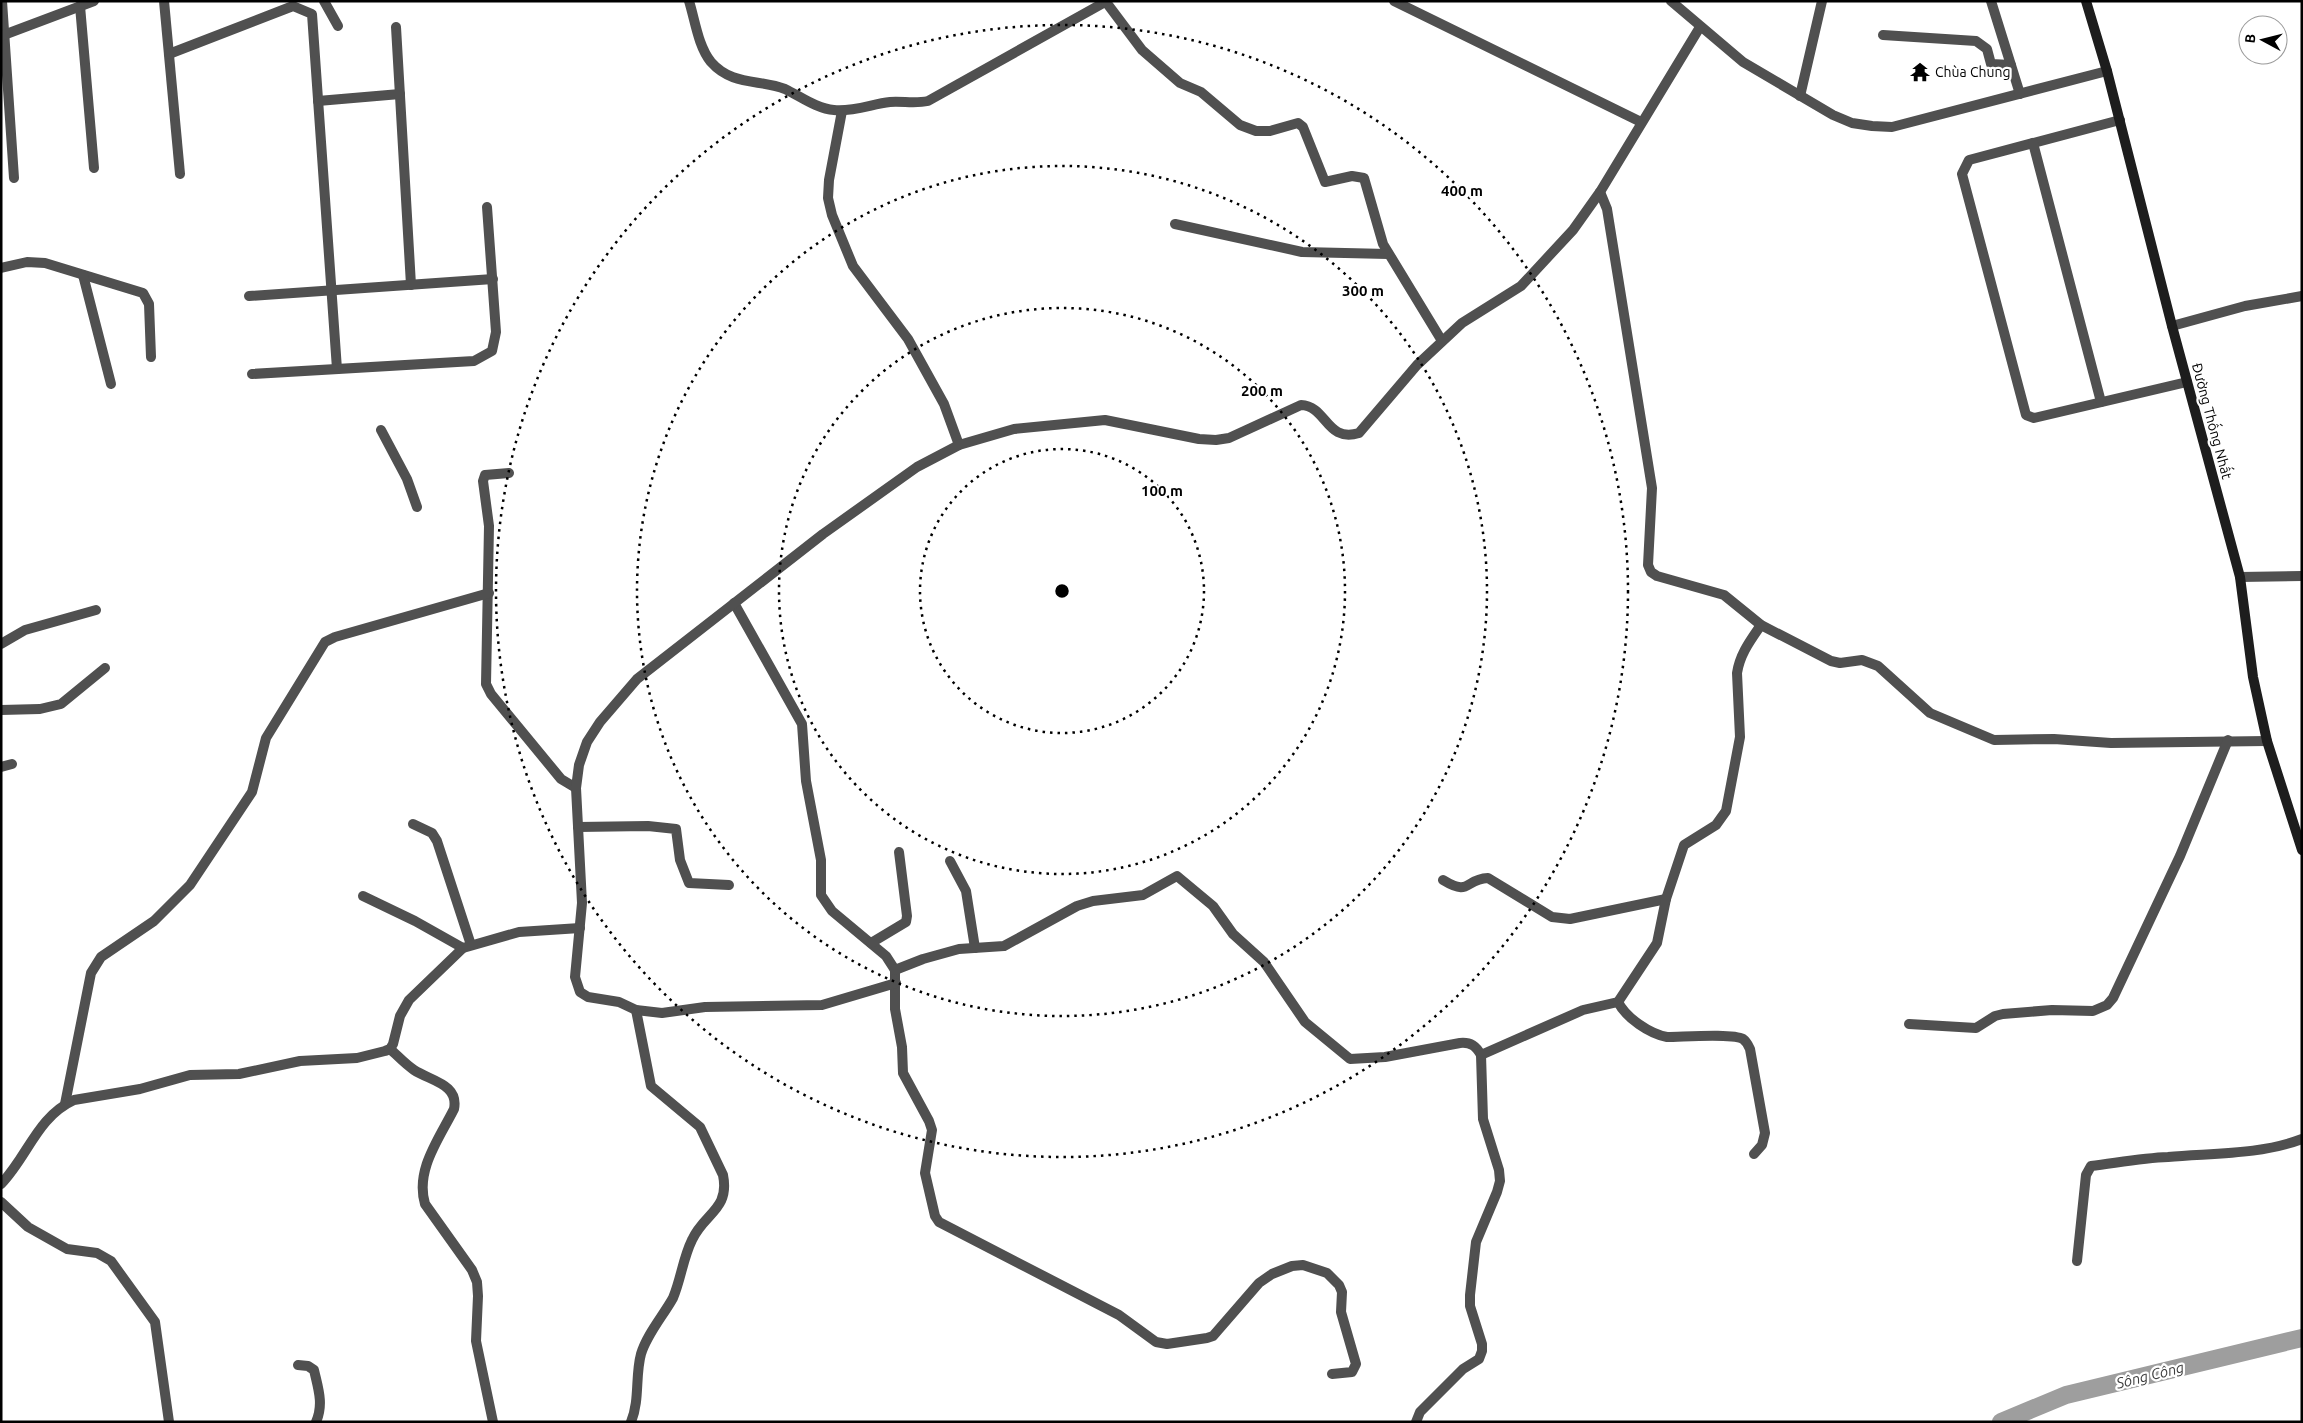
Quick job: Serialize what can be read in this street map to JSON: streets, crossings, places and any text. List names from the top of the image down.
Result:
{
  "streets": {
    "street": ["Đường Thống Nhất"]
  },
  "water": ["Sông Công"],
  "places": {
    "temple": ["Chùa Chung"]
  },
  "north": "left",
  "rings": [
    "400 m",
    "300 m",
    "200 m",
    "100 m"
  ]
}
